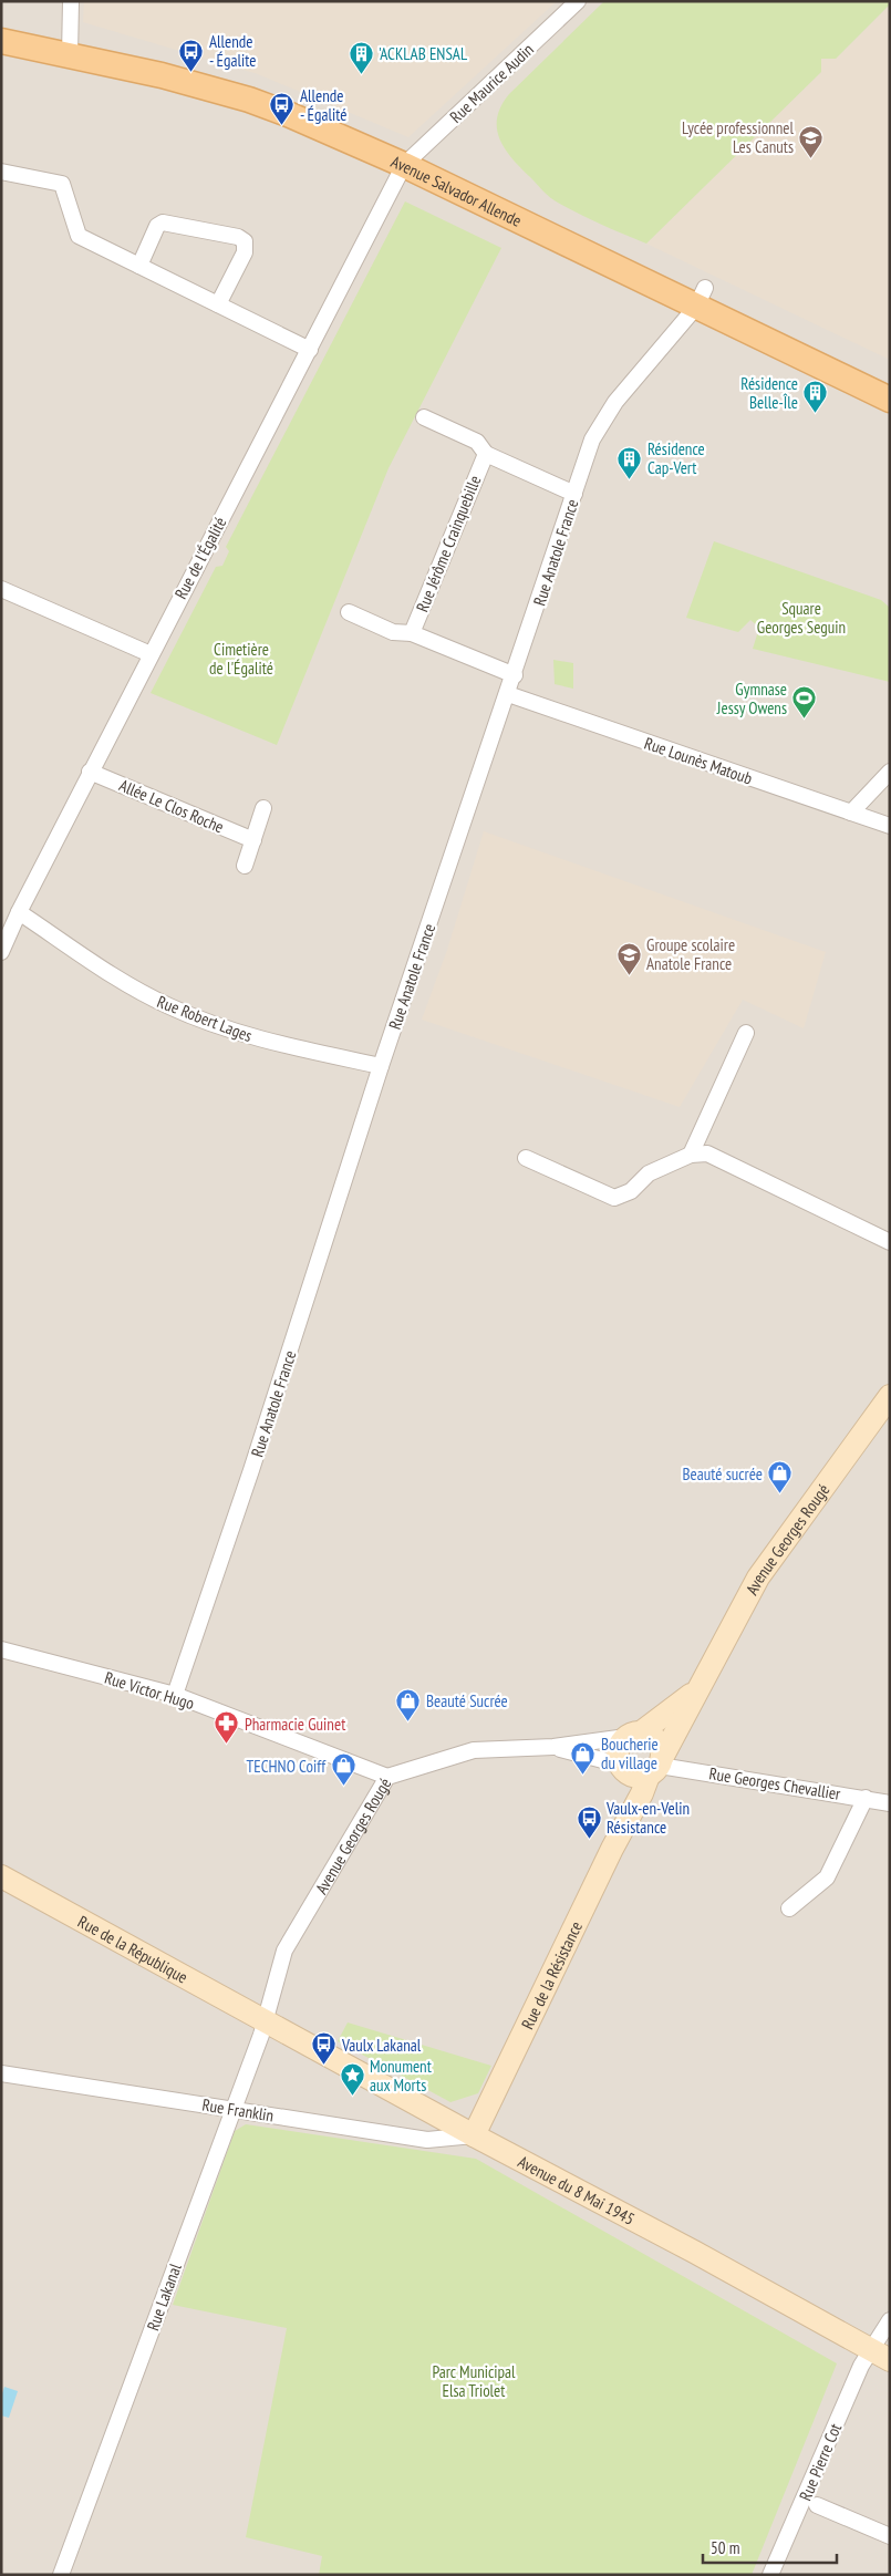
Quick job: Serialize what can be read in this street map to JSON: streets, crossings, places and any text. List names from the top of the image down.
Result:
{
  "streets": {
    "main road": ["Avenue Salvador Allende"],
    "street": [
      "Rue Maurice Audin",
      "Rue Jérôme Crainquebille",
      "Rue Anatole France",
      "Rue de l'Égalité",
      "Rue Lounès Matoub",
      "Allée Le Clos Roche",
      "Rue Robert Lages",
      "Avenue Georges Rougé",
      "Rue Victor Hugo",
      "Rue Georges Chevallier",
      "Rue de la République",
      "Rue de la Résistance",
      "Rue Franklin",
      "Avenue du 8 Mai 1945",
      "Rue Lakanal",
      "Rue Pierre Cot"
    ]
  },
  "crossings": [
    ["Rue Maurice Audin", "Avenue Salvador Allende"],
    ["Rue Maurice Audin", "Rue de l'Égalité"],
    ["Avenue Salvador Allende", "Rue Anatole France"],
    ["Avenue Salvador Allende", "Rue de l'Égalité"],
    ["Rue Jérôme Crainquebille", "Rue Anatole France"],
    ["Rue Anatole France", "Rue Lounès Matoub"],
    ["Rue Anatole France", "Rue Robert Lages"],
    ["Rue Anatole France", "Rue Victor Hugo"],
    ["Rue de l'Égalité", "Allée Le Clos Roche"],
    ["Rue de l'Égalité", "Rue Robert Lages"],
    ["Avenue Georges Rougé", "Rue Victor Hugo"],
    ["Avenue Georges Rougé", "Rue Georges Chevallier"],
    ["Avenue Georges Rougé", "Rue de la République"],
    ["Avenue Georges Rougé", "Rue de la Résistance"],
    ["Avenue Georges Rougé", "Avenue du 8 Mai 1945"],
    ["Avenue Georges Rougé", "Rue Lakanal"],
    ["Rue Georges Chevallier", "Rue de la Résistance"],
    ["Rue de la République", "Avenue du 8 Mai 1945"],
    ["Rue de la République", "Rue Lakanal"],
    ["Rue de la Résistance", "Rue Franklin"],
    ["Rue de la Résistance", "Avenue du 8 Mai 1945"],
    ["Rue Franklin", "Avenue du 8 Mai 1945"],
    ["Rue Franklin", "Rue Lakanal"],
    ["Avenue du 8 Mai 1945", "Rue Lakanal"],
    ["Avenue du 8 Mai 1945", "Rue Pierre Cot"]
  ],
  "parks": ["Square Georges Seguin", "Cimetière de l'Égalité", "Parc Municipal Elsa Triolet"],
  "places": {
    "bus stop": [
      "Allende - Égalite",
      "Allende - Égalité",
      "Vaulx-en-Velin Résistance",
      "Vaulx Lakanal"
    ],
    "building": ["'ACKLAB ENSAL", "Résidence Belle-Île", "Résidence Cap-Vert"],
    "school or university": ["Lycée professionnel Les Canuts", "Groupe scolaire Anatole France"],
    "sports": ["Gymnase Jessy Owens"],
    "shop": [
      "Beauté sucrée",
      "Beauté Sucrée",
      "Boucherie du village",
      "TECHNO Coiff"
    ],
    "pharmacy": ["Pharmacie Guinet"],
    "place": ["Monument aux Morts"]
  },
  "scale_bar": "50 m"
}
